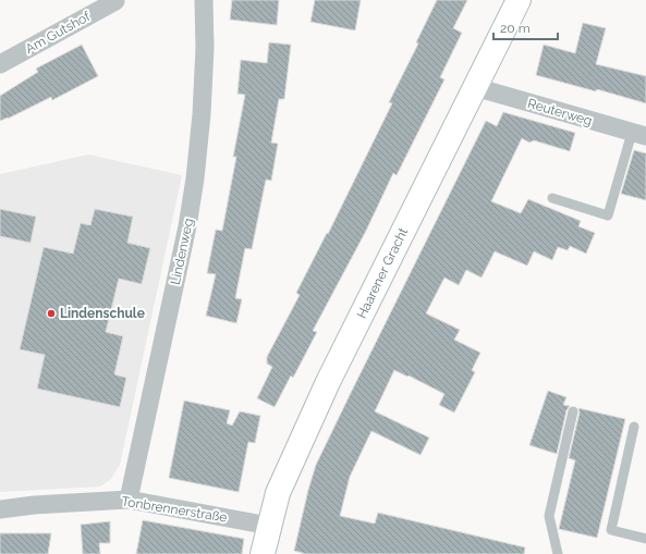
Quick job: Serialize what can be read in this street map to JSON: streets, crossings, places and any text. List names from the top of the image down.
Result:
{
  "streets": {
    "main road": ["Haarener Gracht"],
    "street": [
      "Am Gutshof",
      "Reuterweg",
      "Lindenweg",
      "Tonbrennerstraße"
    ]
  },
  "crossings": [
    ["Reuterweg", "Haarener Gracht"],
    ["Lindenweg", "Tonbrennerstraße"],
    ["Haarener Gracht", "Tonbrennerstraße"]
  ],
  "places": ["Lindenschule"],
  "scale_bar": "20 m"
}
